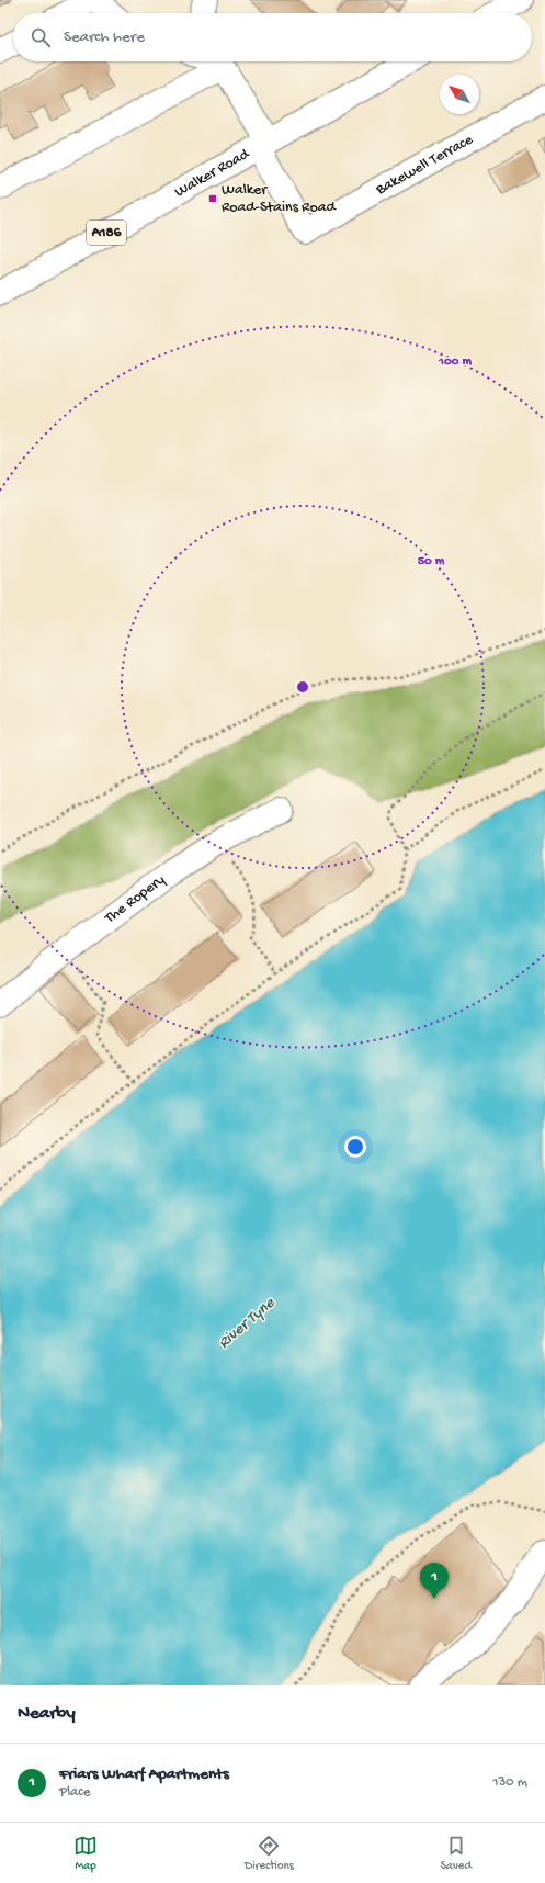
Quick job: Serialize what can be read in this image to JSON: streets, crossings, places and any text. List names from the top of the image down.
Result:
{
  "streets": {
    "street": [
      "Bakewell Terrace",
      "Walker Road",
      "A186",
      "The Ropery"
    ]
  },
  "crossings": [
    ["Bakewell Terrace", "Walker Road"]
  ],
  "water": ["River Tyne"],
  "places": {
    "transit": ["Walker Road-Stains Road"]
  },
  "north": "top left",
  "page": {
    "search": "Search here",
    "pins": "1",
    "heading": "Nearby",
    "list": [
      {
        "mark": "1",
        "name": "Friars Wharf Apartments",
        "note": "Place",
        "value": "130 m"
      }
    ],
    "nav": ["Map", "Directions", "Saved"]
  },
  "rings": ["100 m", "50 m"]
}
